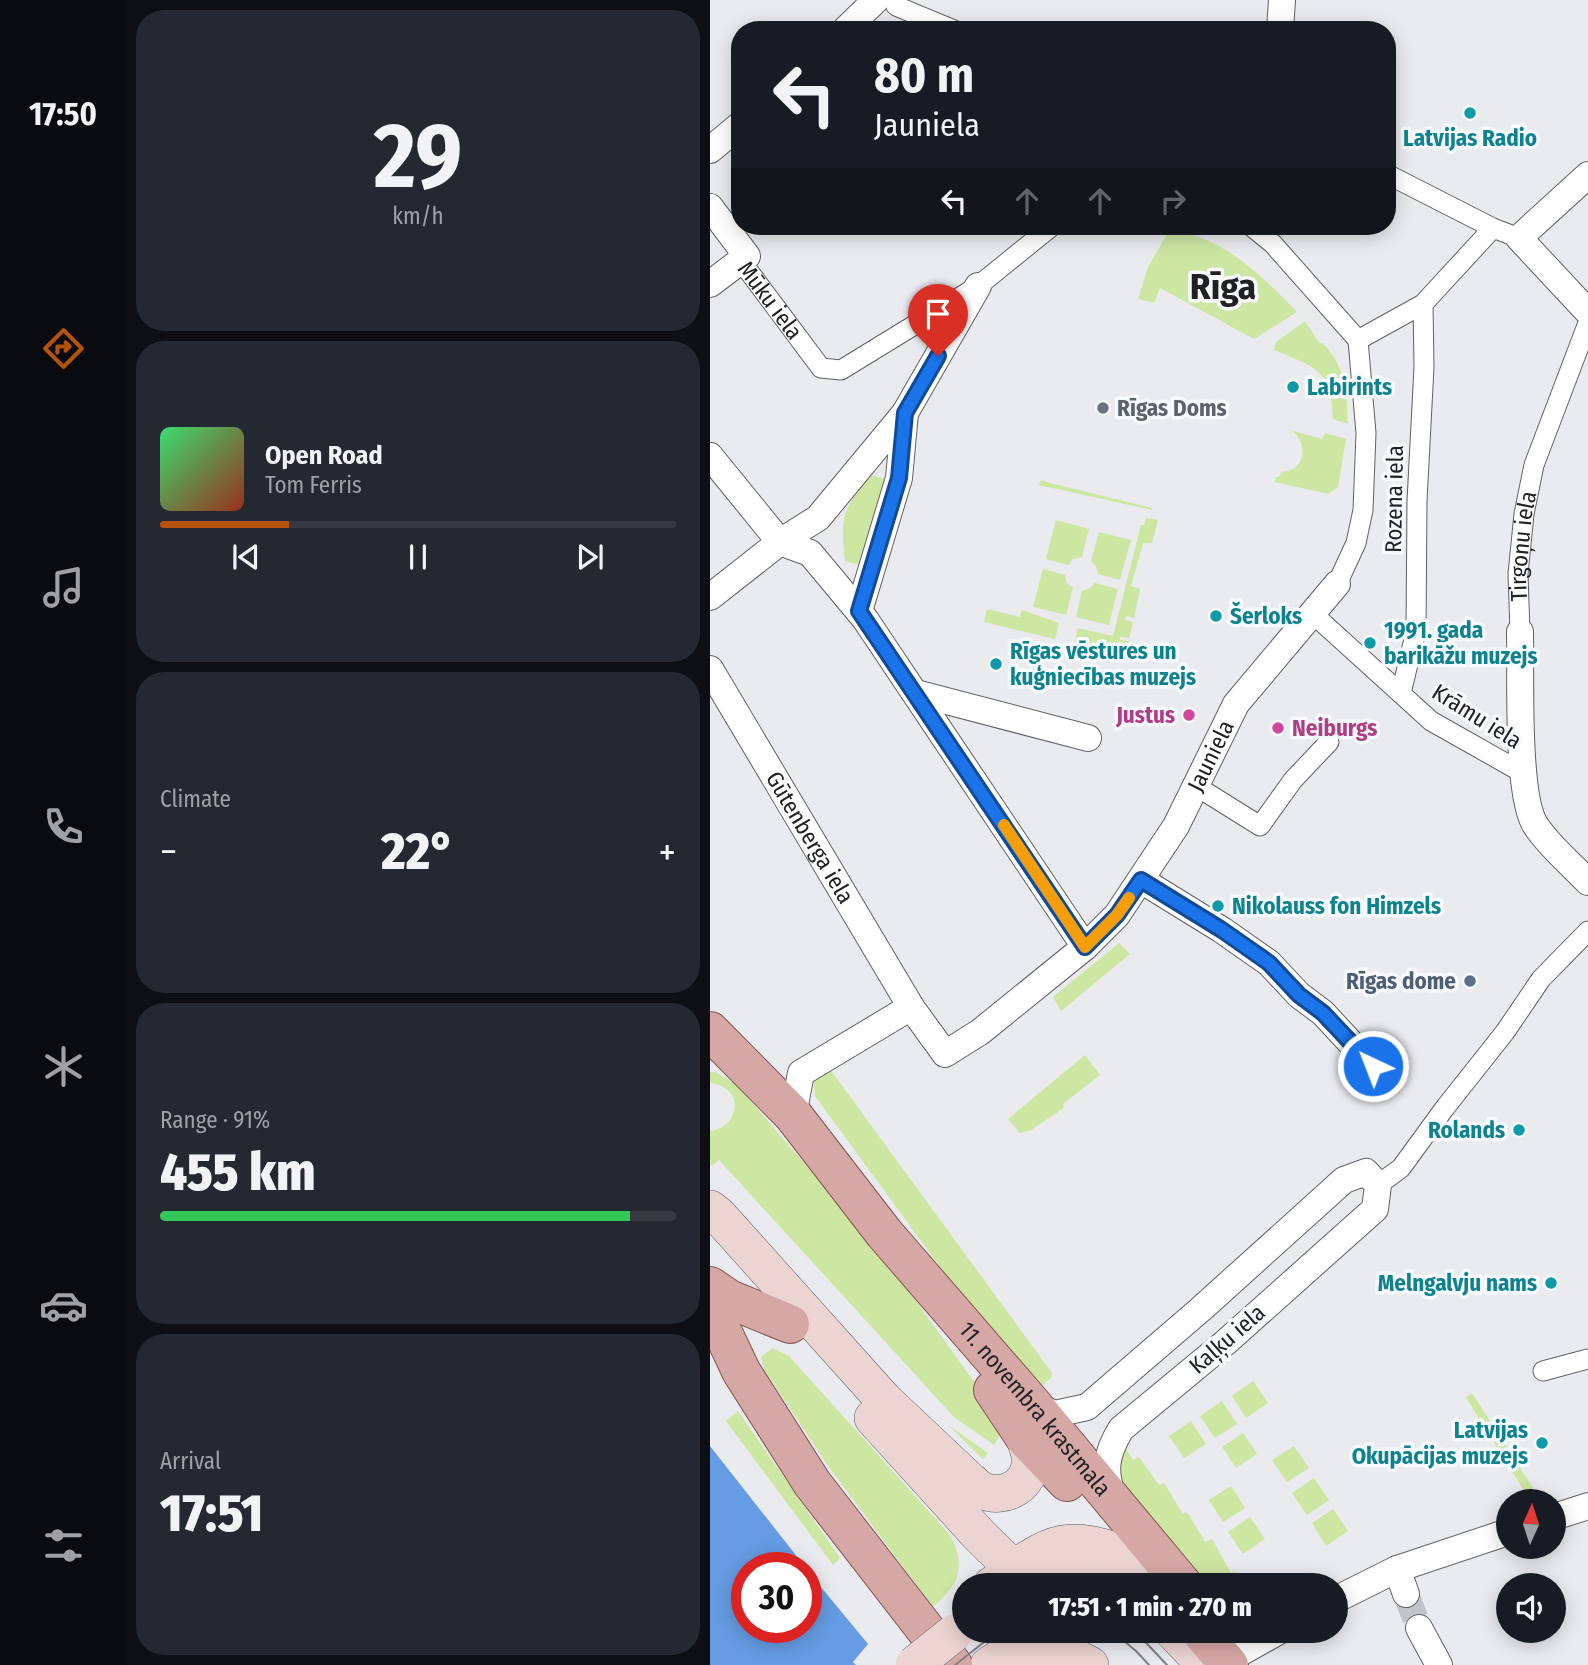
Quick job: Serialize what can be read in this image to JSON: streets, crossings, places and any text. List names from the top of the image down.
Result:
{
  "streets": {
    "main road": ["11. novembra krastmala"],
    "street": [
      "Mūku iela",
      "Rozena iela",
      "Tirgoņu iela",
      "Krāmu iela",
      "Jauniela",
      "Gūtenberga iela",
      "Kaļķu iela"
    ]
  },
  "crossings": [
    ["Rozena iela", "Krāmu iela"],
    ["Tirgoņu iela", "Krāmu iela"],
    ["Krāmu iela", "Jauniela"],
    ["Jauniela", "Gūtenberga iela"],
    ["Kaļķu iela", "11. novembra krastmala"]
  ],
  "districts": ["Rīga"],
  "places": [
    "Latvijas Radio",
    "Labirints",
    "Rīgas Doms",
    "Šerloks",
    "1991. gada barikāžu muzejs",
    "Rīgas vēstures un kuģniecības muzejs",
    "Justus",
    "Neiburgs",
    "Nikolauss fon Himzels",
    "Rīgas dome",
    "Rolands",
    "Melngalvju nams",
    "Latvijas Okupācijas muzejs"
  ],
  "north": "top",
  "page": {
    "tabs": "17:50",
    "tile": [
      ["29", "km/h"],
      "Climate",
      ["Range · 91%", "455 km"],
      ["Arrival", "17:51"]
    ],
    "turn": ["80 m", "Jauniela"],
    "song": ["Open Road", "Tom Ferris"],
    "heat": ["−", "22°", "+"],
    "limit": "30",
    "trip": "17:51 · 1 min · 270 m"
  }
}
